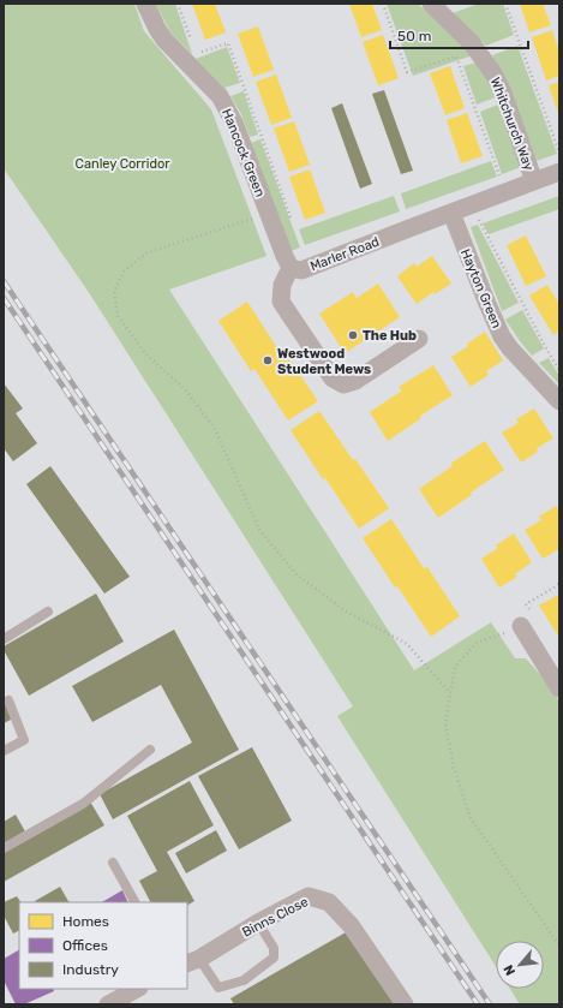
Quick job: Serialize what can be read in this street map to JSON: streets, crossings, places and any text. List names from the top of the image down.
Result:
{
  "streets": {
    "street": [
      "Whitchurch Way",
      "Hancock Green",
      "Marler Road",
      "Hayton Green",
      "Binns Close"
    ]
  },
  "crossings": [
    ["Whitchurch Way", "Marler Road"],
    ["Hancock Green", "Marler Road"],
    ["Marler Road", "Hayton Green"]
  ],
  "parks": ["Canley Corridor"],
  "places": ["The Hub", "Westwood Student Mews"],
  "legend": ["Homes", "Offices", "Industry"],
  "scale_bar": "50 m",
  "north": "bottom left"
}
